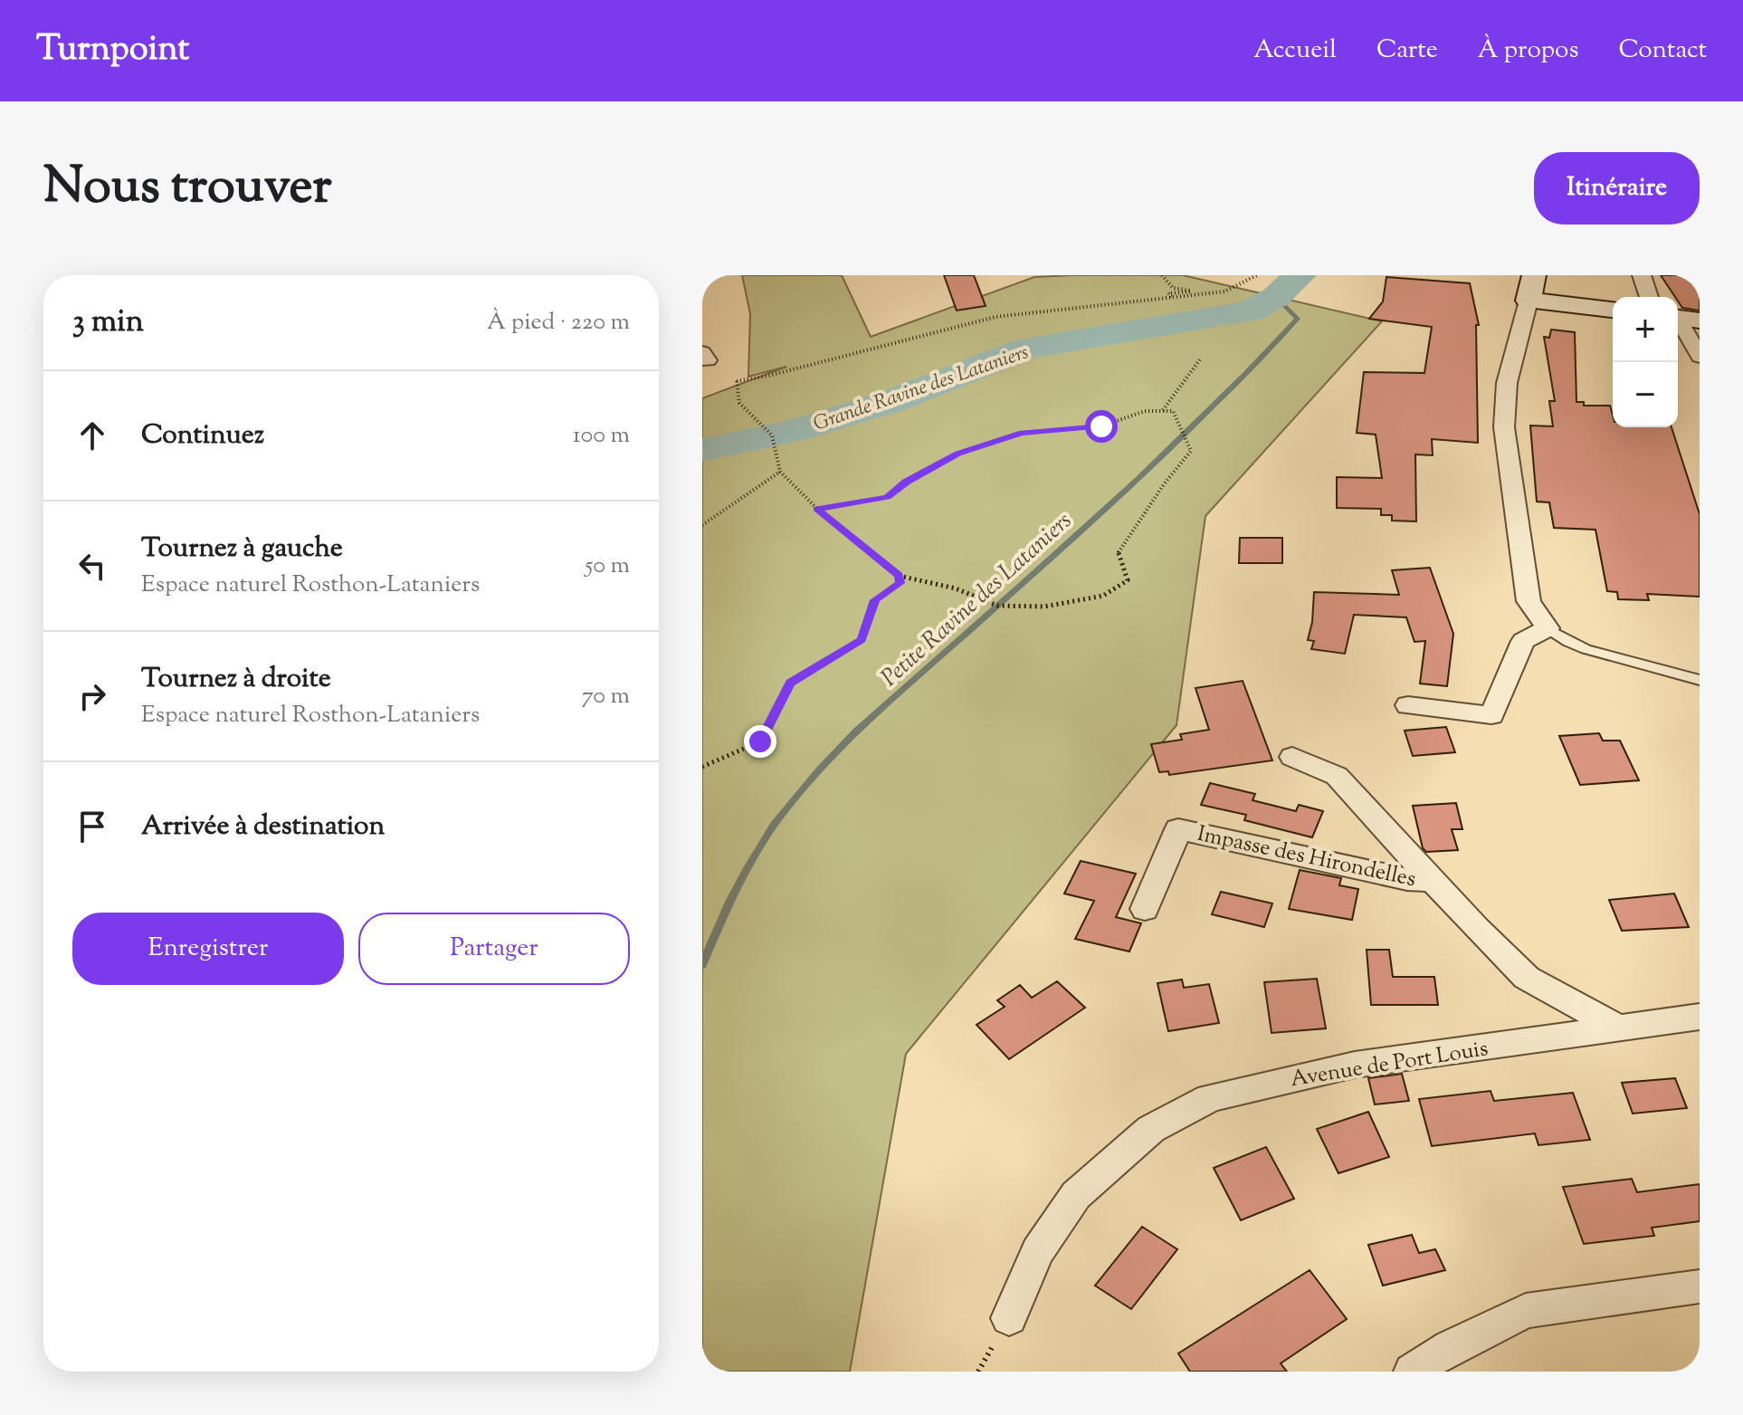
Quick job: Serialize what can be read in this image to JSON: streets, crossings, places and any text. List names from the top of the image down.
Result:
{
  "streets": {
    "street": ["Impasse des Hirondelles", "Avenue de Port Louis"]
  },
  "water": ["Grande Ravine des Lataniers", "Petite Ravine des Lataniers"],
  "page": {
    "header": "Turnpoint",
    "nav": [
      "Accueil",
      "Carte",
      "À propos",
      "Contact"
    ],
    "title": "Nous trouver",
    "buttons": [
      "Itinéraire",
      ["Enregistrer", "Partager"]
    ],
    "heading": ["3 min", "À pied · 220 m"],
    "map_buttons": ["+", "−"],
    "list": [
      ["Continuez", "100 m"],
      ["Tournez à gauche", "Espace naturel Rosthon-Lataniers", "50 m"],
      ["Tournez à droite", "Espace naturel Rosthon-Lataniers", "70 m"],
      "Arrivée à destination"
    ]
  }
}
